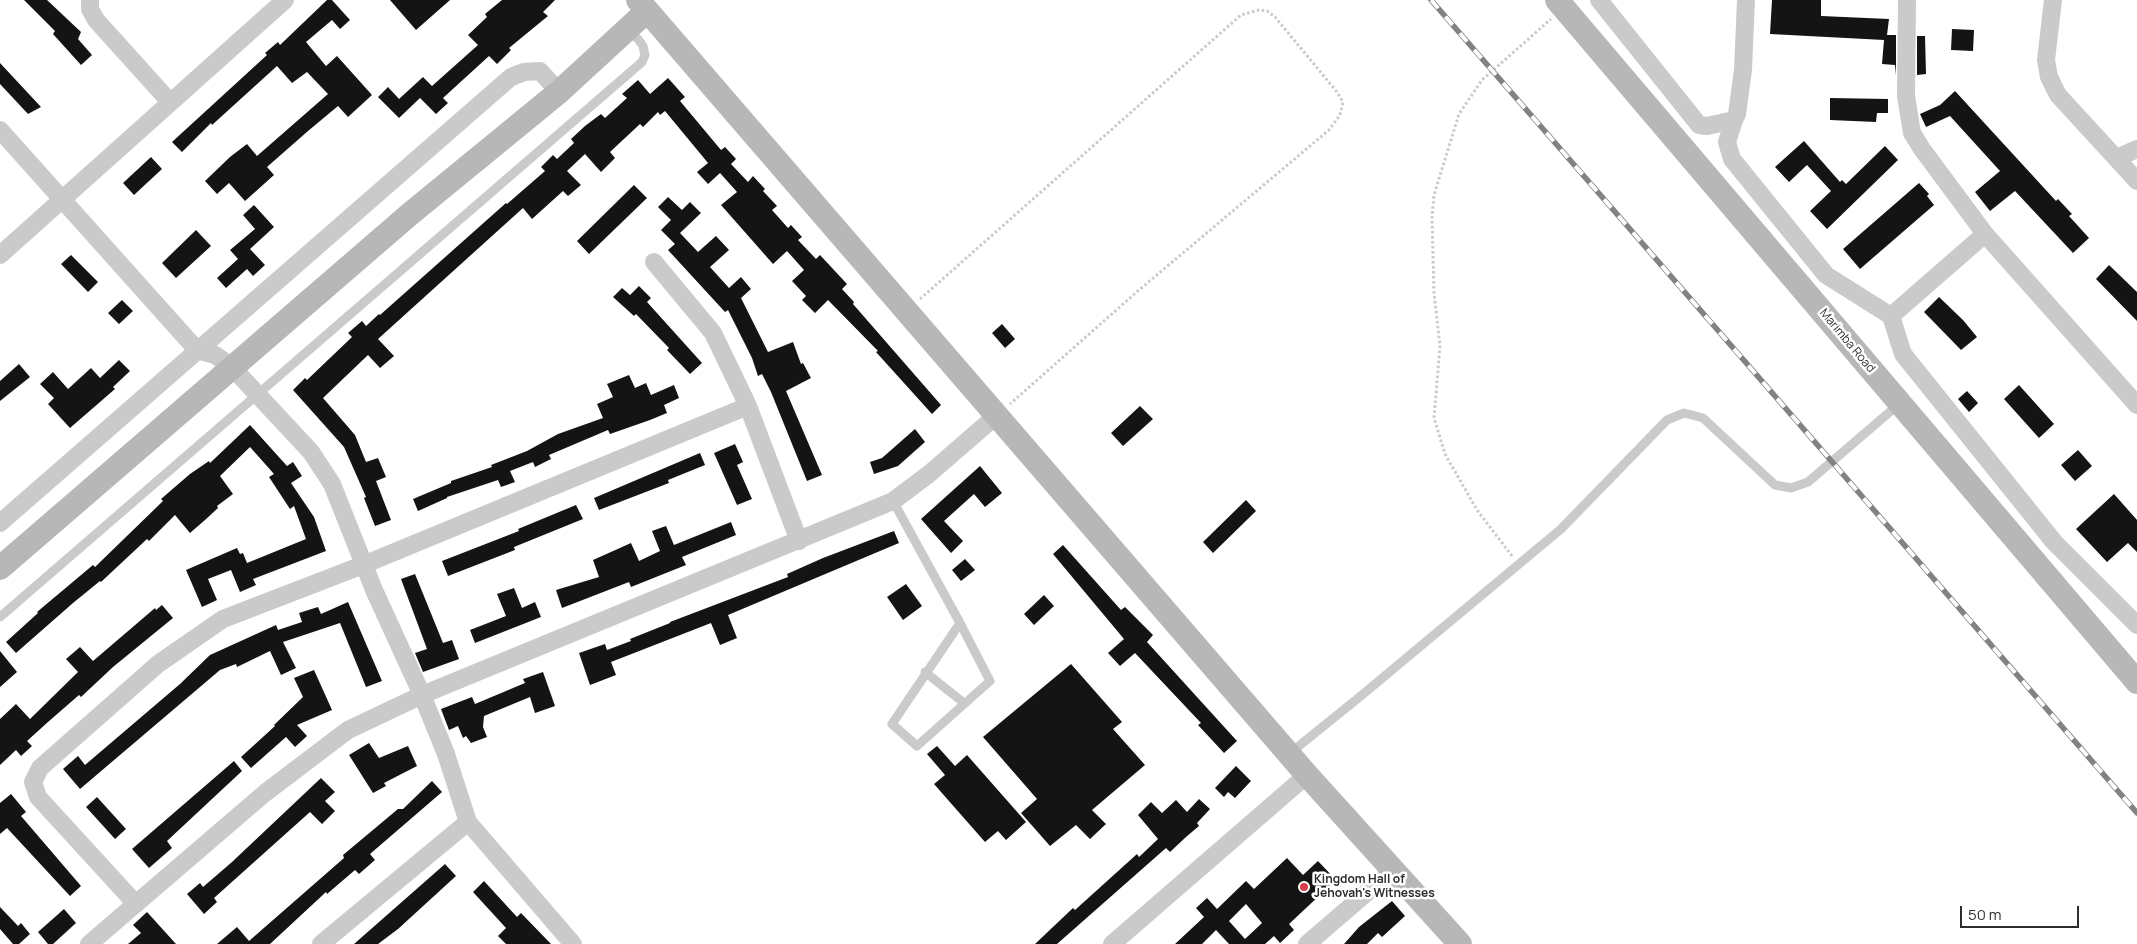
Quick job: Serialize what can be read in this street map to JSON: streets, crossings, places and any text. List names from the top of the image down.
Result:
{
  "streets": {
    "street": ["Marimba Road"]
  },
  "places": ["Kingdom Hall of Jehovah's Witnesses"],
  "scale_bar": "50 m"
}
